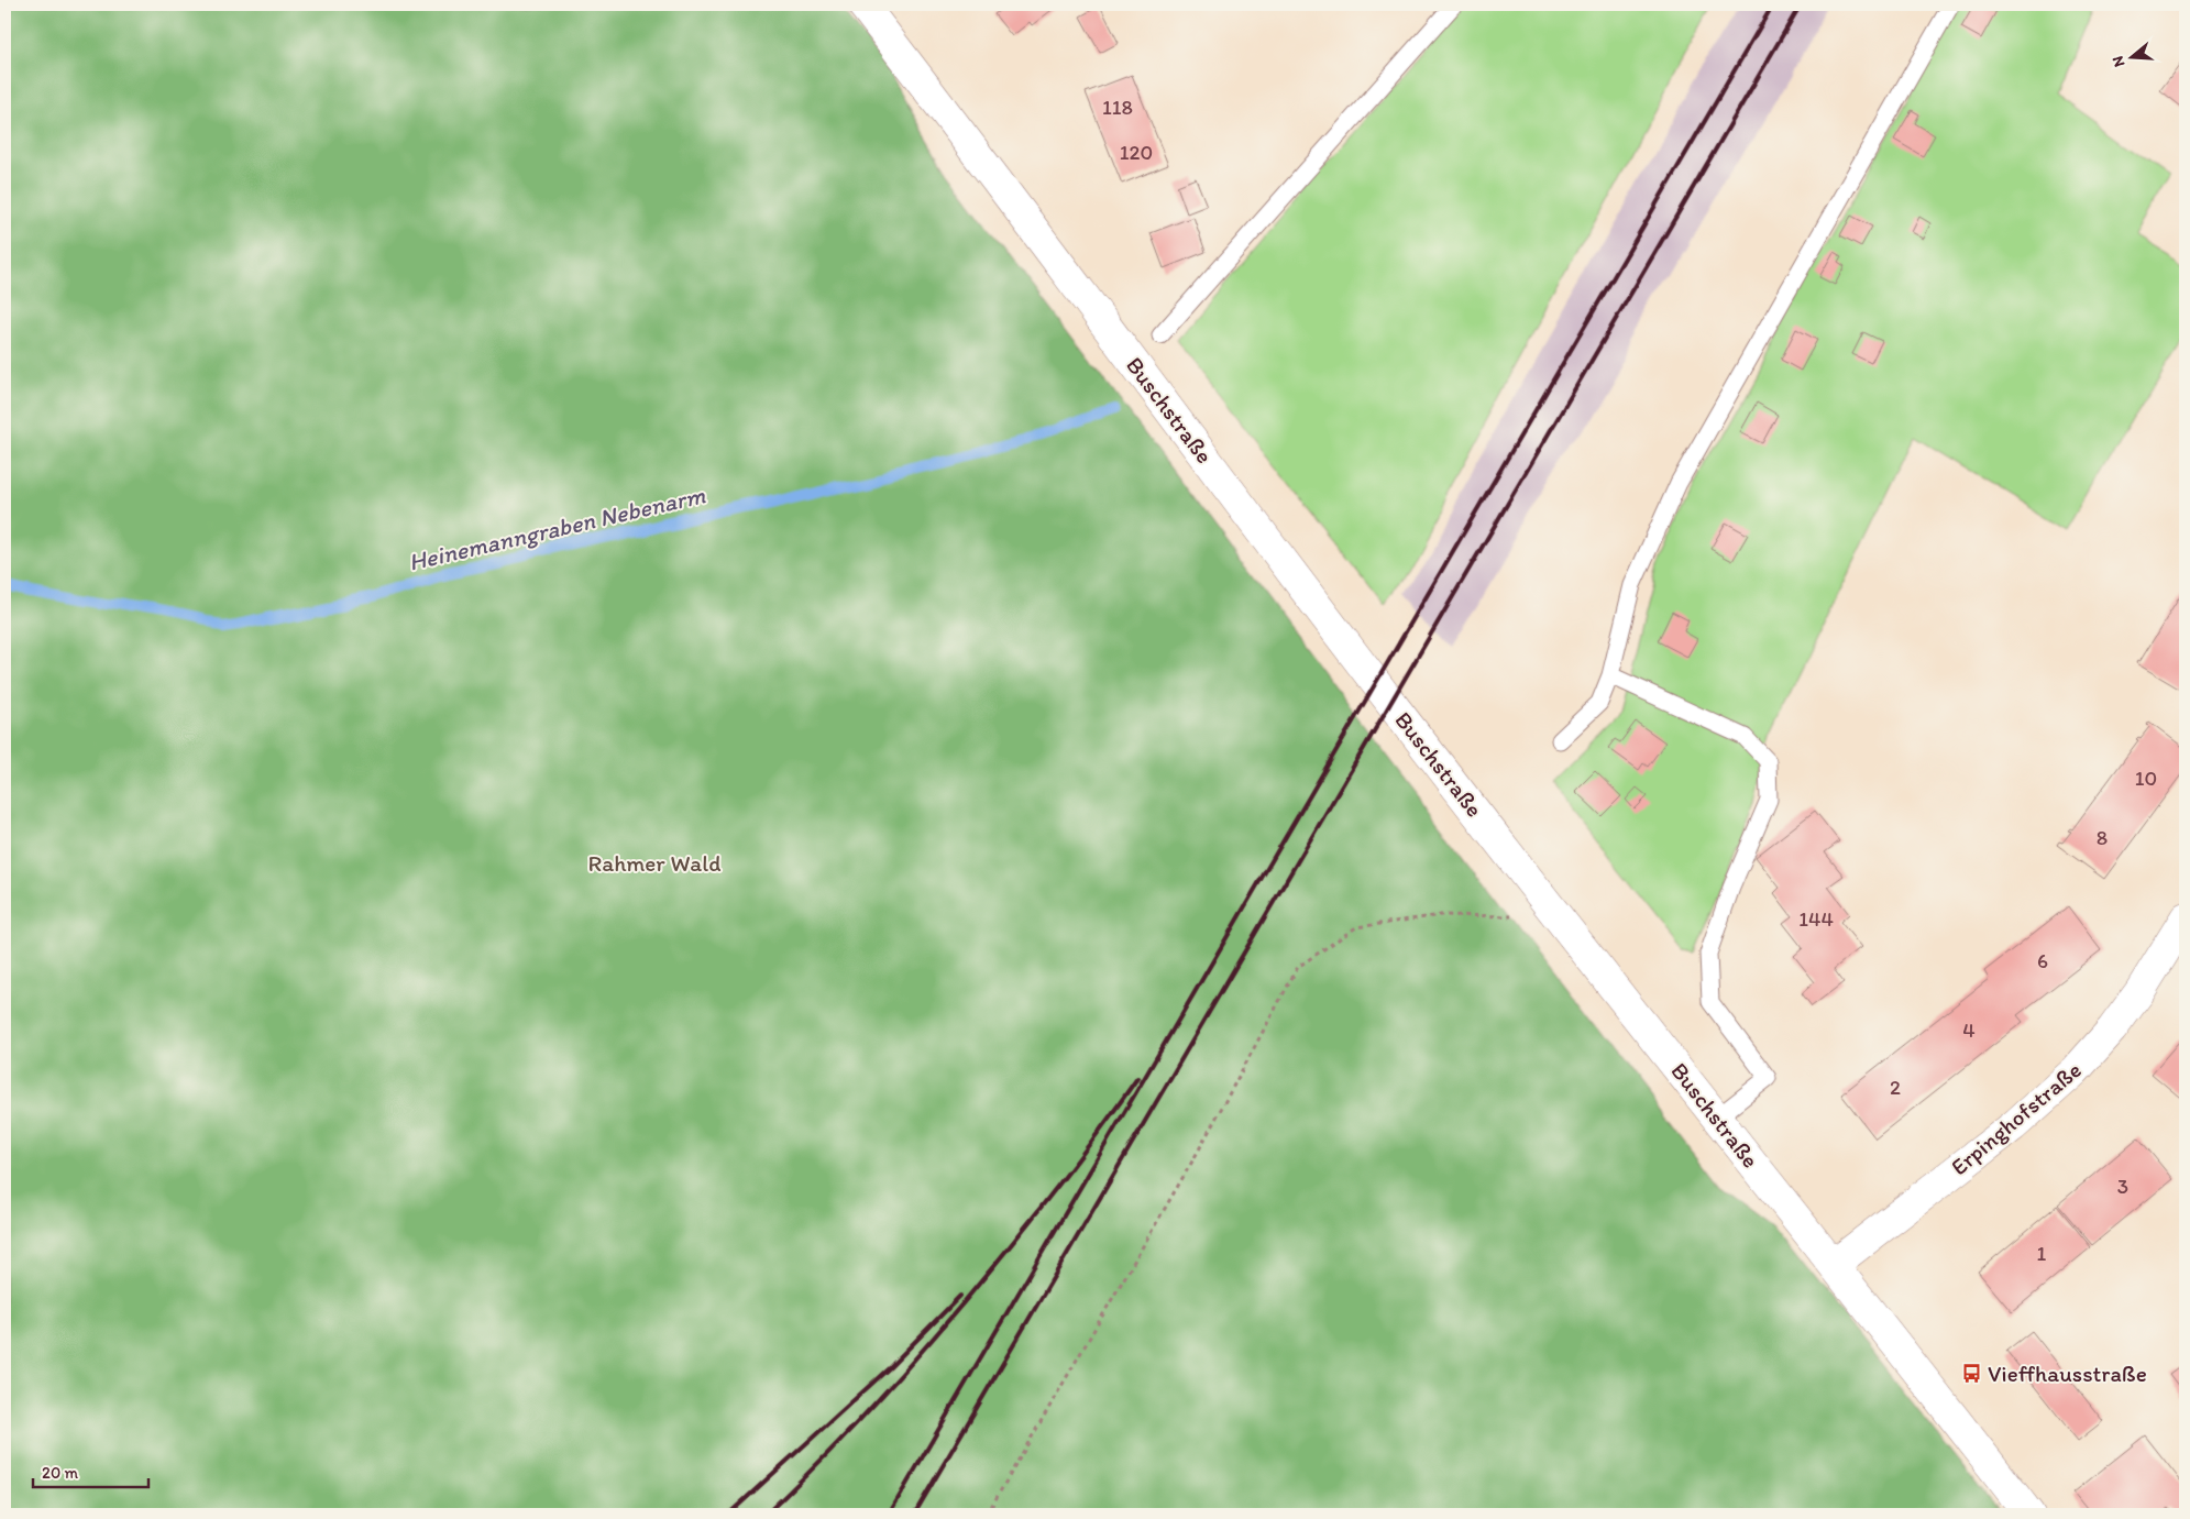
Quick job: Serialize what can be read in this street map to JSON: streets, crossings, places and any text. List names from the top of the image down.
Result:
{
  "streets": {
    "street": ["Buschstraße", "Erpinghofstraße"]
  },
  "crossings": [
    ["Buschstraße", "Erpinghofstraße"]
  ],
  "water": ["Heinemanngraben Nebenarm"],
  "parks": ["Rahmer Wald"],
  "places": {
    "bus stop": ["Vieffhausstraße"]
  },
  "house_numbers": [
    "118",
    "120",
    "10",
    "8",
    "144",
    "6",
    "4",
    "2",
    "3",
    "1"
  ],
  "scale_bar": "20 m",
  "north": "left"
}
